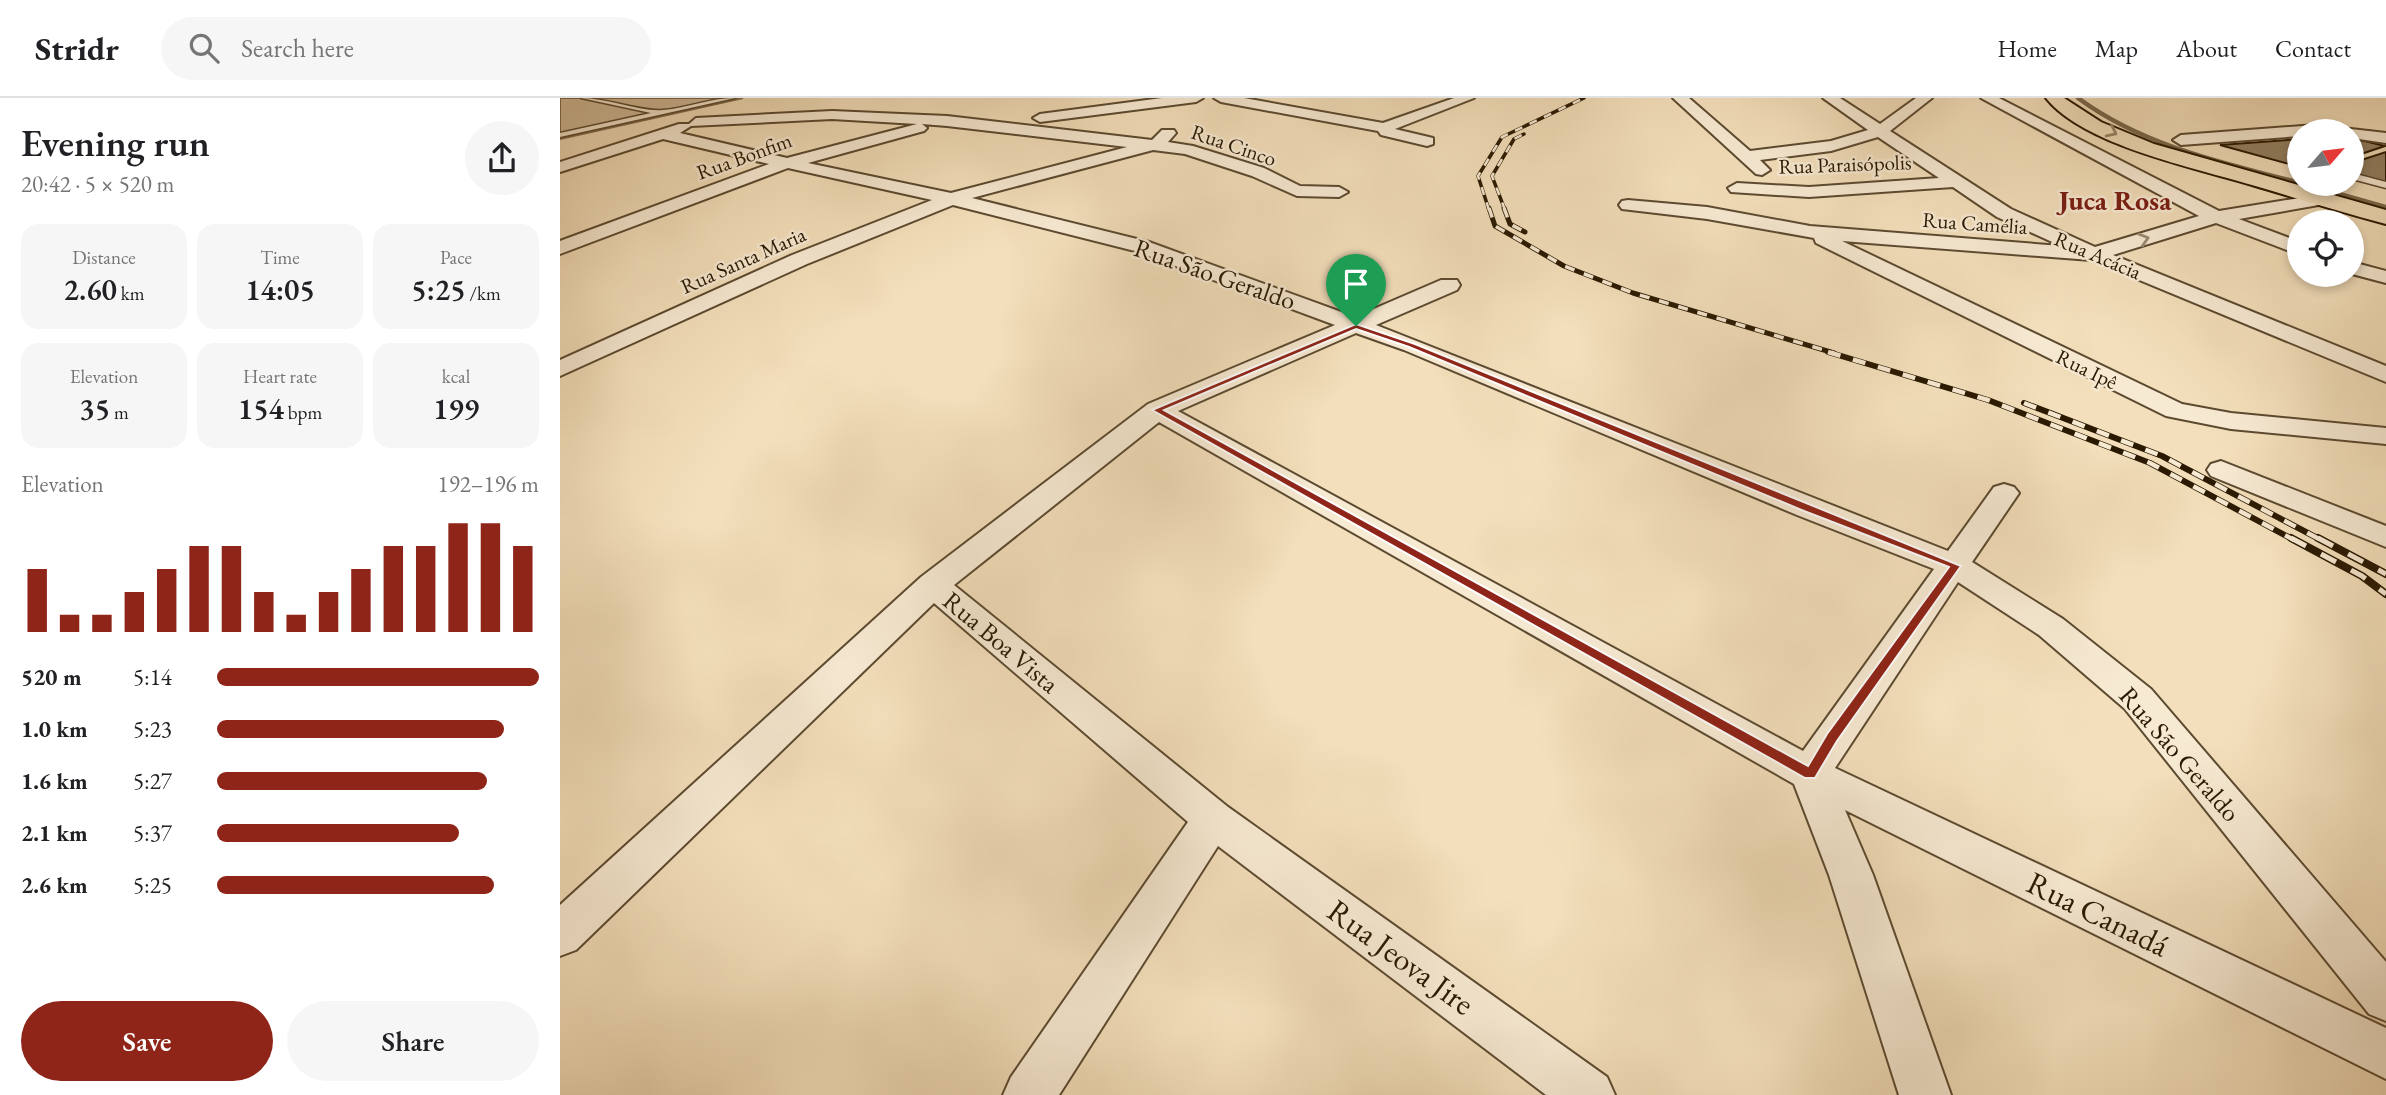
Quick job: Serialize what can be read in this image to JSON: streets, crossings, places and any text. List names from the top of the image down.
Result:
{
  "streets": {
    "street": [
      "Rua Cinco",
      "Rua Bonfim",
      "Rua Paraisópolis",
      "Rua Camélia",
      "Rua Acácia",
      "Rua Santa Maria",
      "Rua São Geraldo",
      "Rua Ipê",
      "Rua Boa Vista",
      "Rua Canadá",
      "Rua Jeova Jire"
    ]
  },
  "crossings": [
    ["Rua Cinco", "Rua Bonfim"],
    ["Rua Cinco", "Rua Santa Maria"],
    ["Rua Bonfim", "Rua Santa Maria"],
    ["Rua Paraisópolis", "Rua Acácia"],
    ["Rua Camélia", "Rua Acácia"],
    ["Rua Camélia", "Rua Ipê"],
    ["Rua Santa Maria", "Rua São Geraldo"],
    ["Rua São Geraldo", "Rua Boa Vista"],
    ["Rua Boa Vista", "Rua Jeova Jire"]
  ],
  "districts": ["Juca Rosa"],
  "north": "top right",
  "page": {
    "header": "Stridr",
    "search": "Search here",
    "nav": [
      "Home",
      "Map",
      "About",
      "Contact"
    ],
    "heading": ["Evening run", "20:42 · 5 × 520 m"],
    "stats": [
      ["Distance", "2.60 km"],
      ["Time", "14:05"],
      ["Pace", "5:25 /km"],
      ["Elevation", "35 m"],
      ["Heart rate", "154 bpm"],
      ["kcal", "199"]
    ],
    "chart": ["Elevation", "192–196 m"],
    "list": [
      {
        "name": "520 m",
        "note": "5:14"
      },
      {
        "name": "1.0 km",
        "note": "5:23"
      },
      {
        "name": "1.6 km",
        "note": "5:27"
      },
      {
        "name": "2.1 km",
        "note": "5:37"
      },
      {
        "name": "2.6 km",
        "note": "5:25"
      }
    ],
    "buttons": ["Save", "Share"]
  }
}
